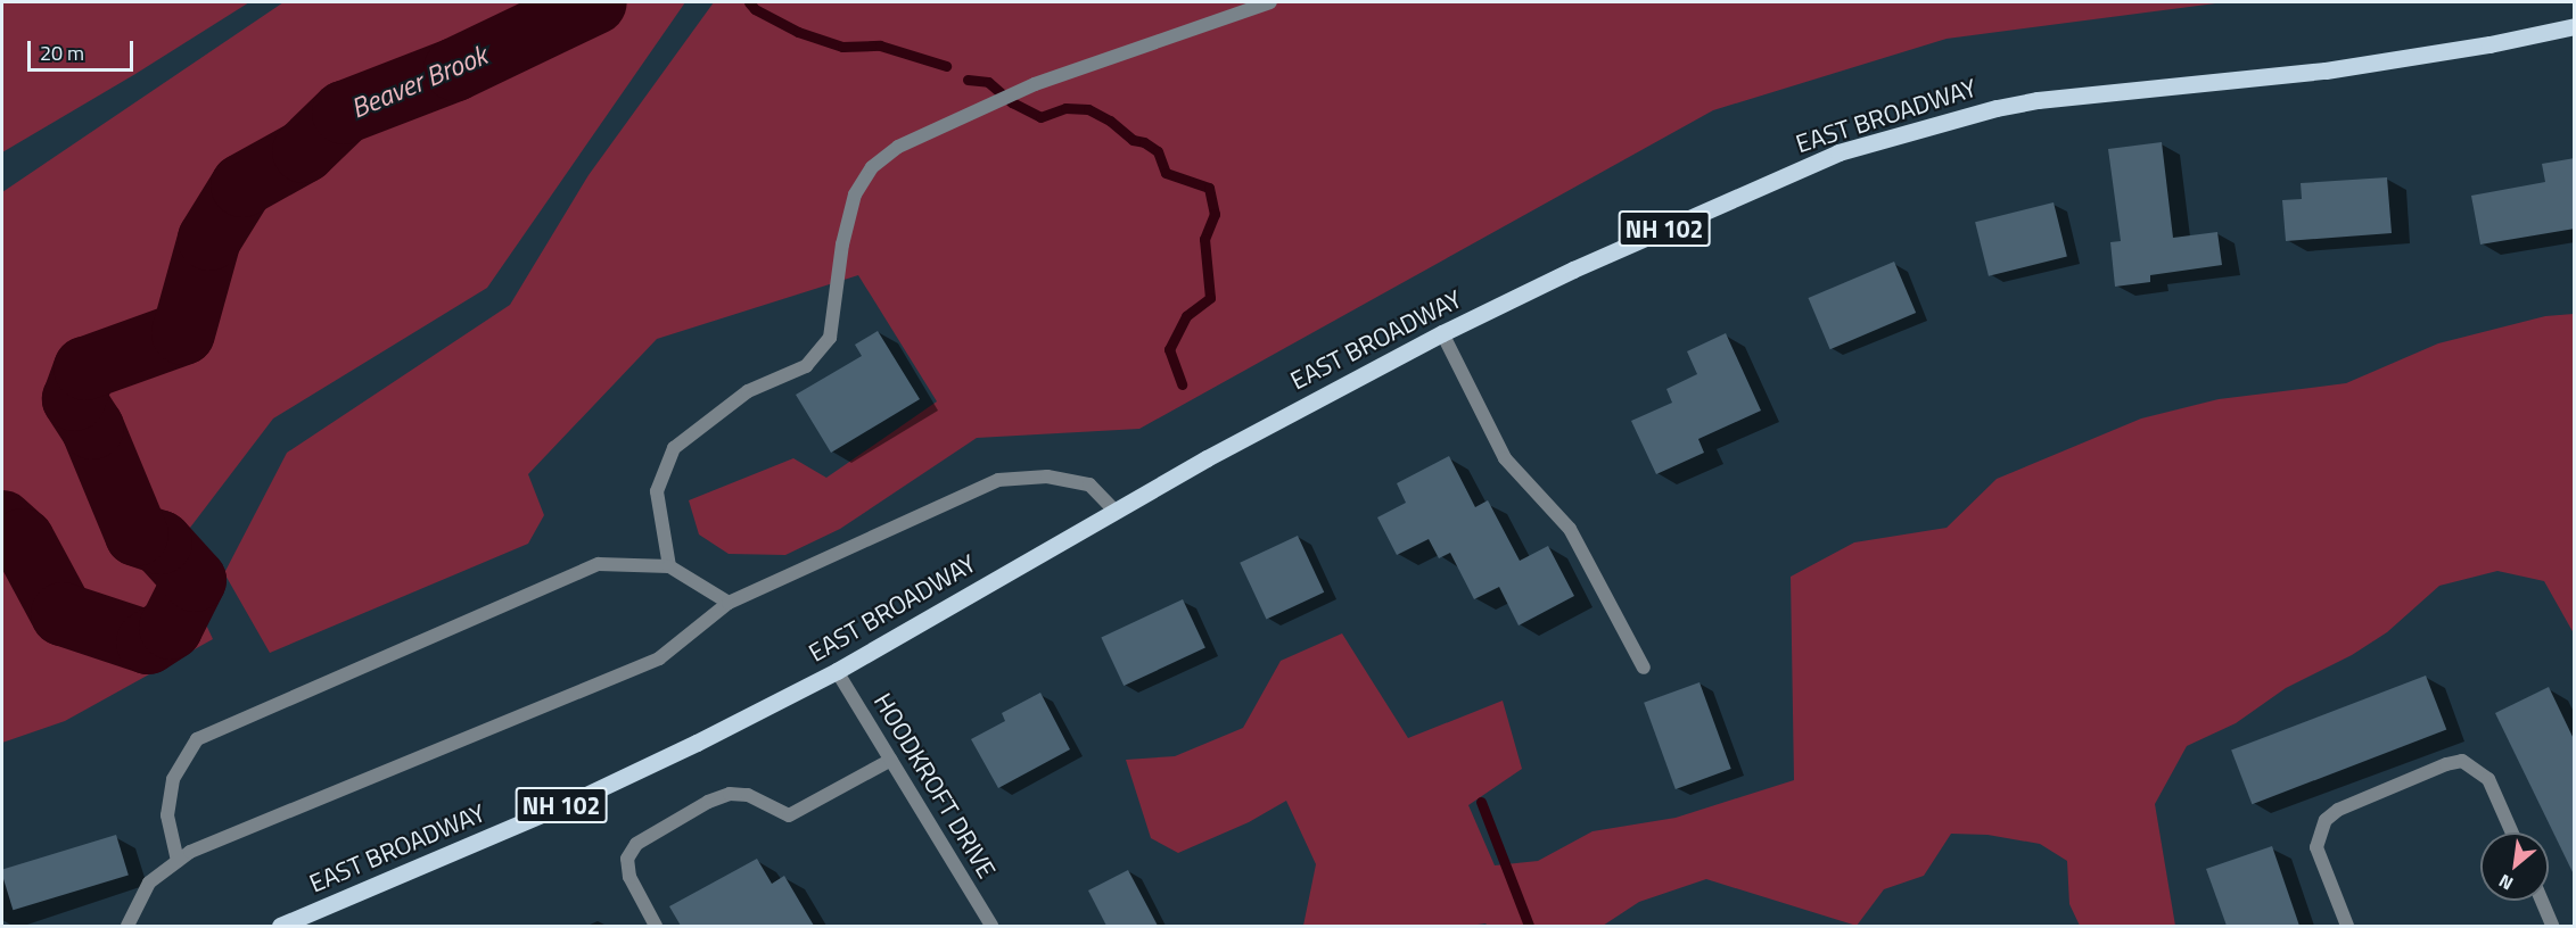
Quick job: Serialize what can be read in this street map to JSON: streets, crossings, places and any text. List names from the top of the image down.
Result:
{
  "streets": {
    "main road": ["EAST BROADWAY", "NH 102"],
    "street": ["HOODKROFT DRIVE"]
  },
  "crossings": [
    ["EAST BROADWAY", "HOODKROFT DRIVE"]
  ],
  "water": ["Beaver Brook"],
  "scale_bar": "20 m",
  "north": "bottom left"
}
